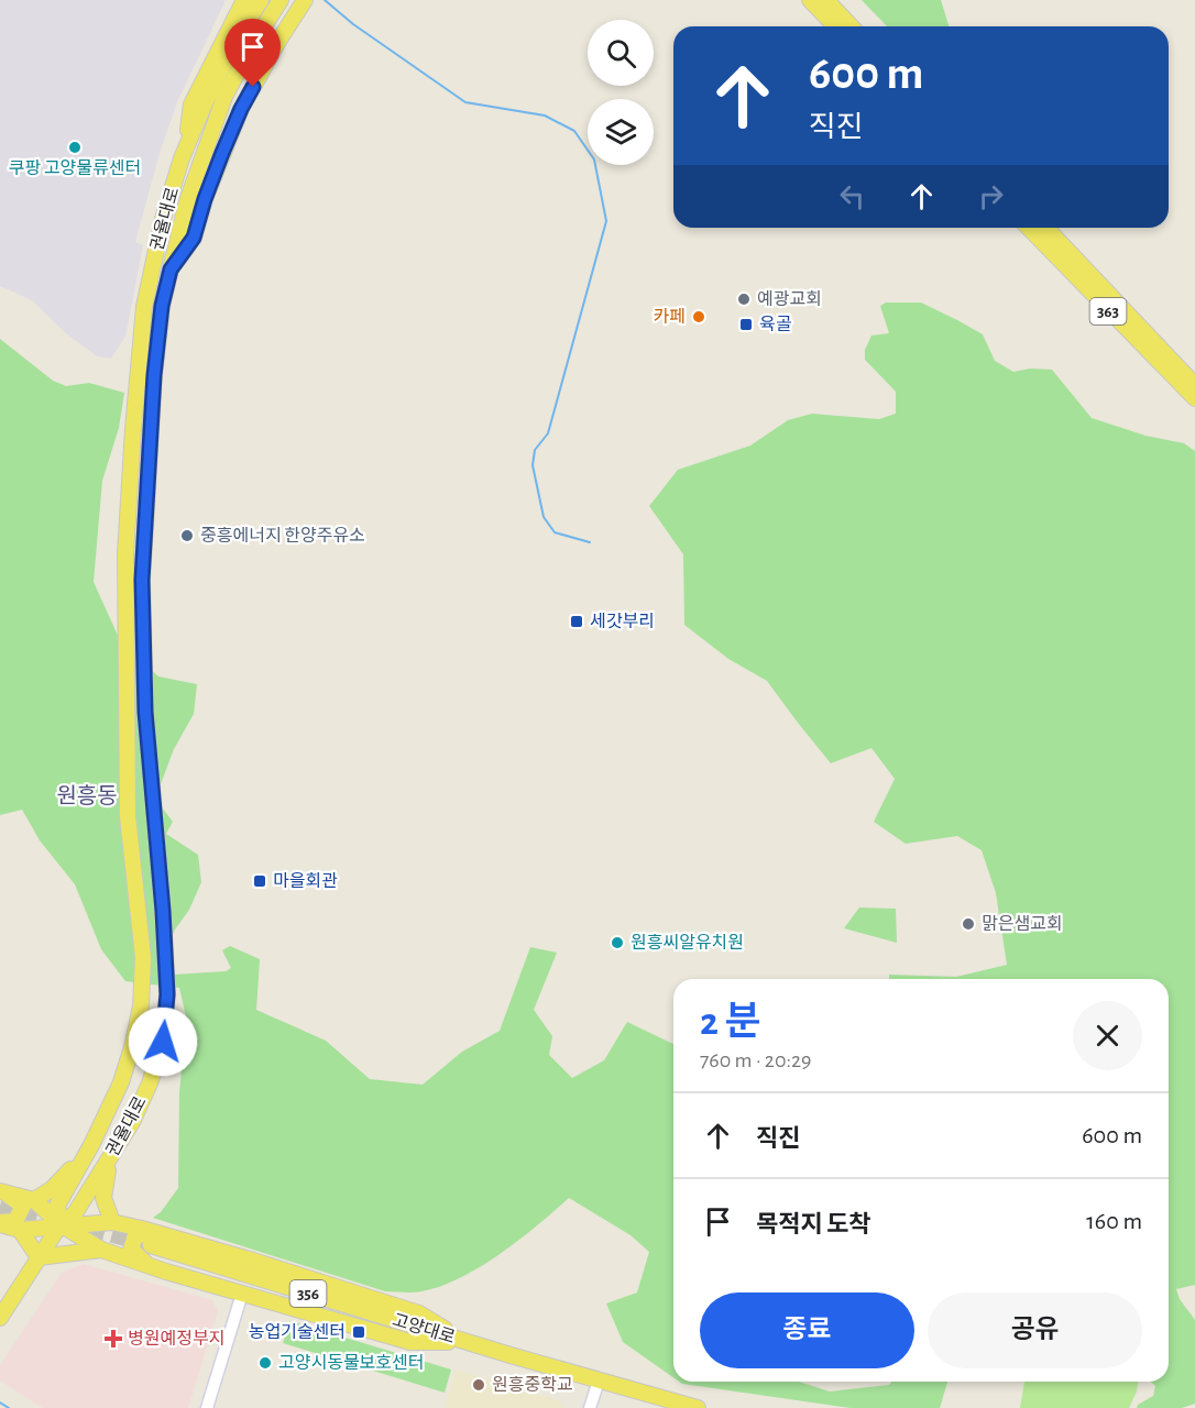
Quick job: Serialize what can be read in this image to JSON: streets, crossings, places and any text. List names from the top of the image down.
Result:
{
  "streets": {
    "main road": [
      "권율대로",
      "363",
      "356",
      "고양대로"
    ]
  },
  "crossings": [
    ["권율대로", "고양대로"]
  ],
  "districts": ["원흥동"],
  "places": {
    "other": [
      "쿠팡 고양물류센터",
      "예광교회",
      "카페",
      "중흥에너지 한양주유소",
      "맑은샘교회",
      "원흥씨알유치원",
      "고양시동물보호센터",
      "원흥중학교"
    ],
    "transit": [
      "육골",
      "세갓부리",
      "마을회관",
      "농업기술센터"
    ],
    "health": ["병원예정부지"]
  },
  "page": {
    "turn": ["600 m", "직진"],
    "heading": ["2 분", "760 m · 20:29"],
    "list": [
      {
        "name": "직진",
        "value": "600 m"
      },
      {
        "name": "목적지 도착",
        "value": "160 m"
      }
    ],
    "buttons": ["종료", "공유"]
  }
}
